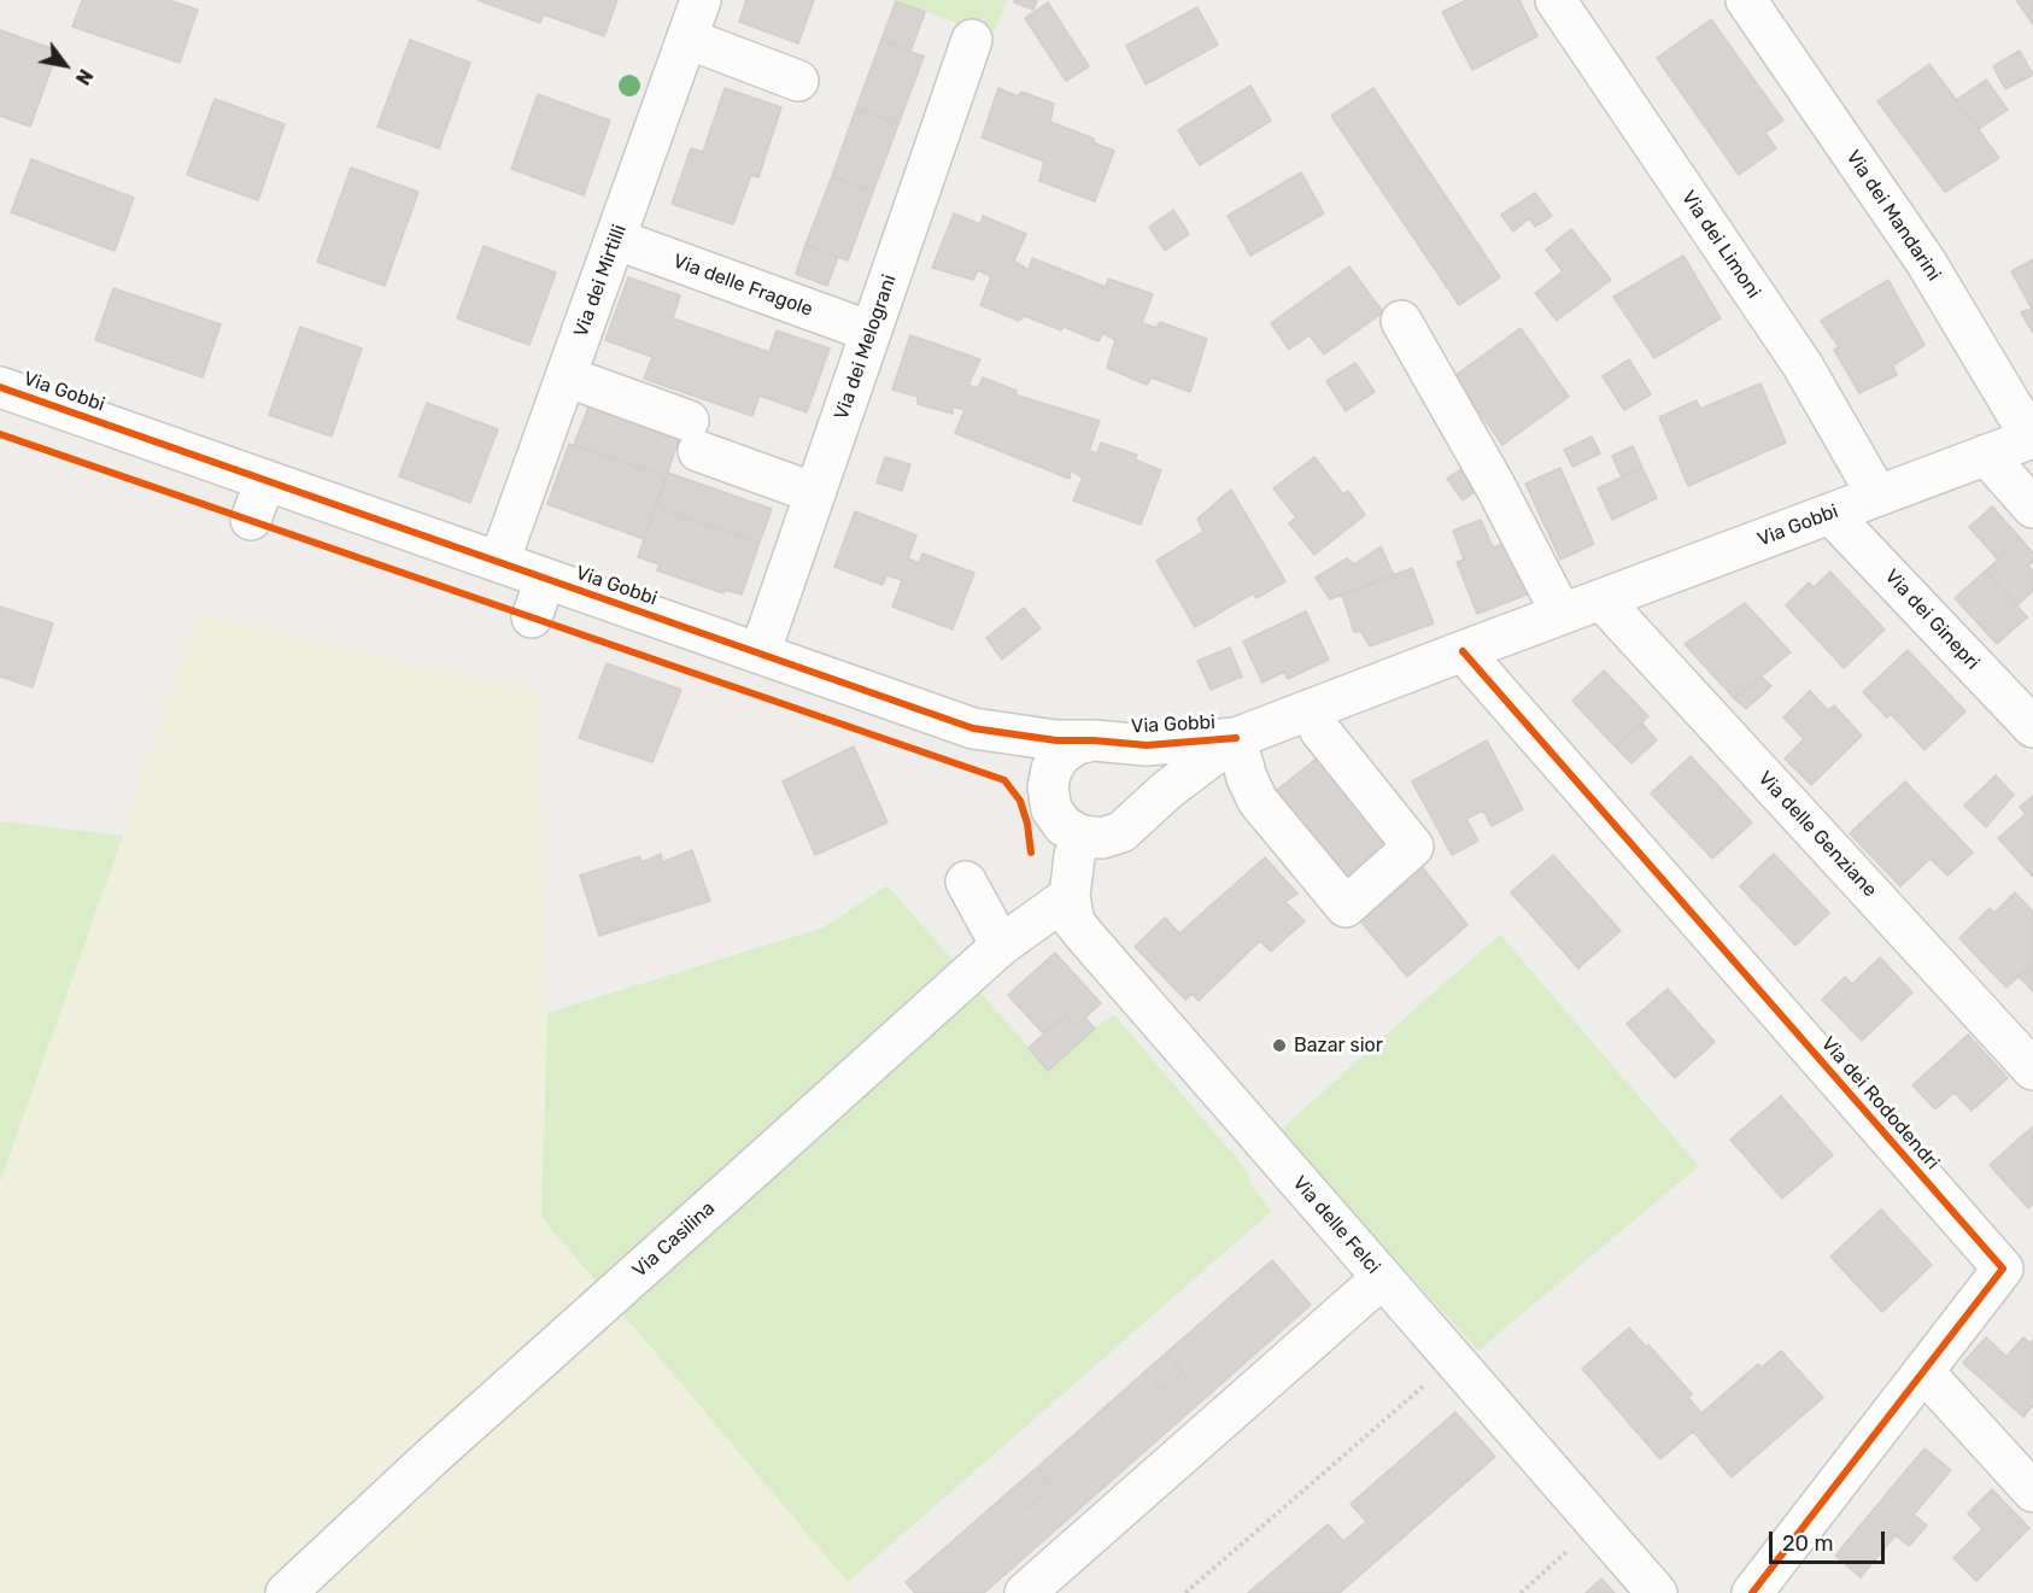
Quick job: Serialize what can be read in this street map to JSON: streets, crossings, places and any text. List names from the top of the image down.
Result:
{
  "streets": {
    "street": [
      "Via dei Mandarini",
      "Via dei Limoni",
      "Via dei Mirtilli",
      "Via delle Fragole",
      "Via dei Melograni",
      "Via Gobbi",
      "Via dei Ginepri",
      "Via delle Genziane",
      "Via dei Rododendri",
      "Via delle Felci",
      "Via Casilina"
    ]
  },
  "crossings": [
    ["Via dei Mandarini", "Via Gobbi"],
    ["Via dei Limoni", "Via Gobbi"],
    ["Via dei Mirtilli", "Via delle Fragole"],
    ["Via dei Mirtilli", "Via Gobbi"],
    ["Via delle Fragole", "Via dei Melograni"],
    ["Via dei Melograni", "Via Gobbi"],
    ["Via Gobbi", "Via dei Ginepri"],
    ["Via Gobbi", "Via delle Genziane"],
    ["Via Gobbi", "Via dei Rododendri"],
    ["Via Gobbi", "Via delle Felci"],
    ["Via delle Felci", "Via Casilina"]
  ],
  "places": ["Bazar sior"],
  "scale_bar": "20 m",
  "north": "bottom right"
}
